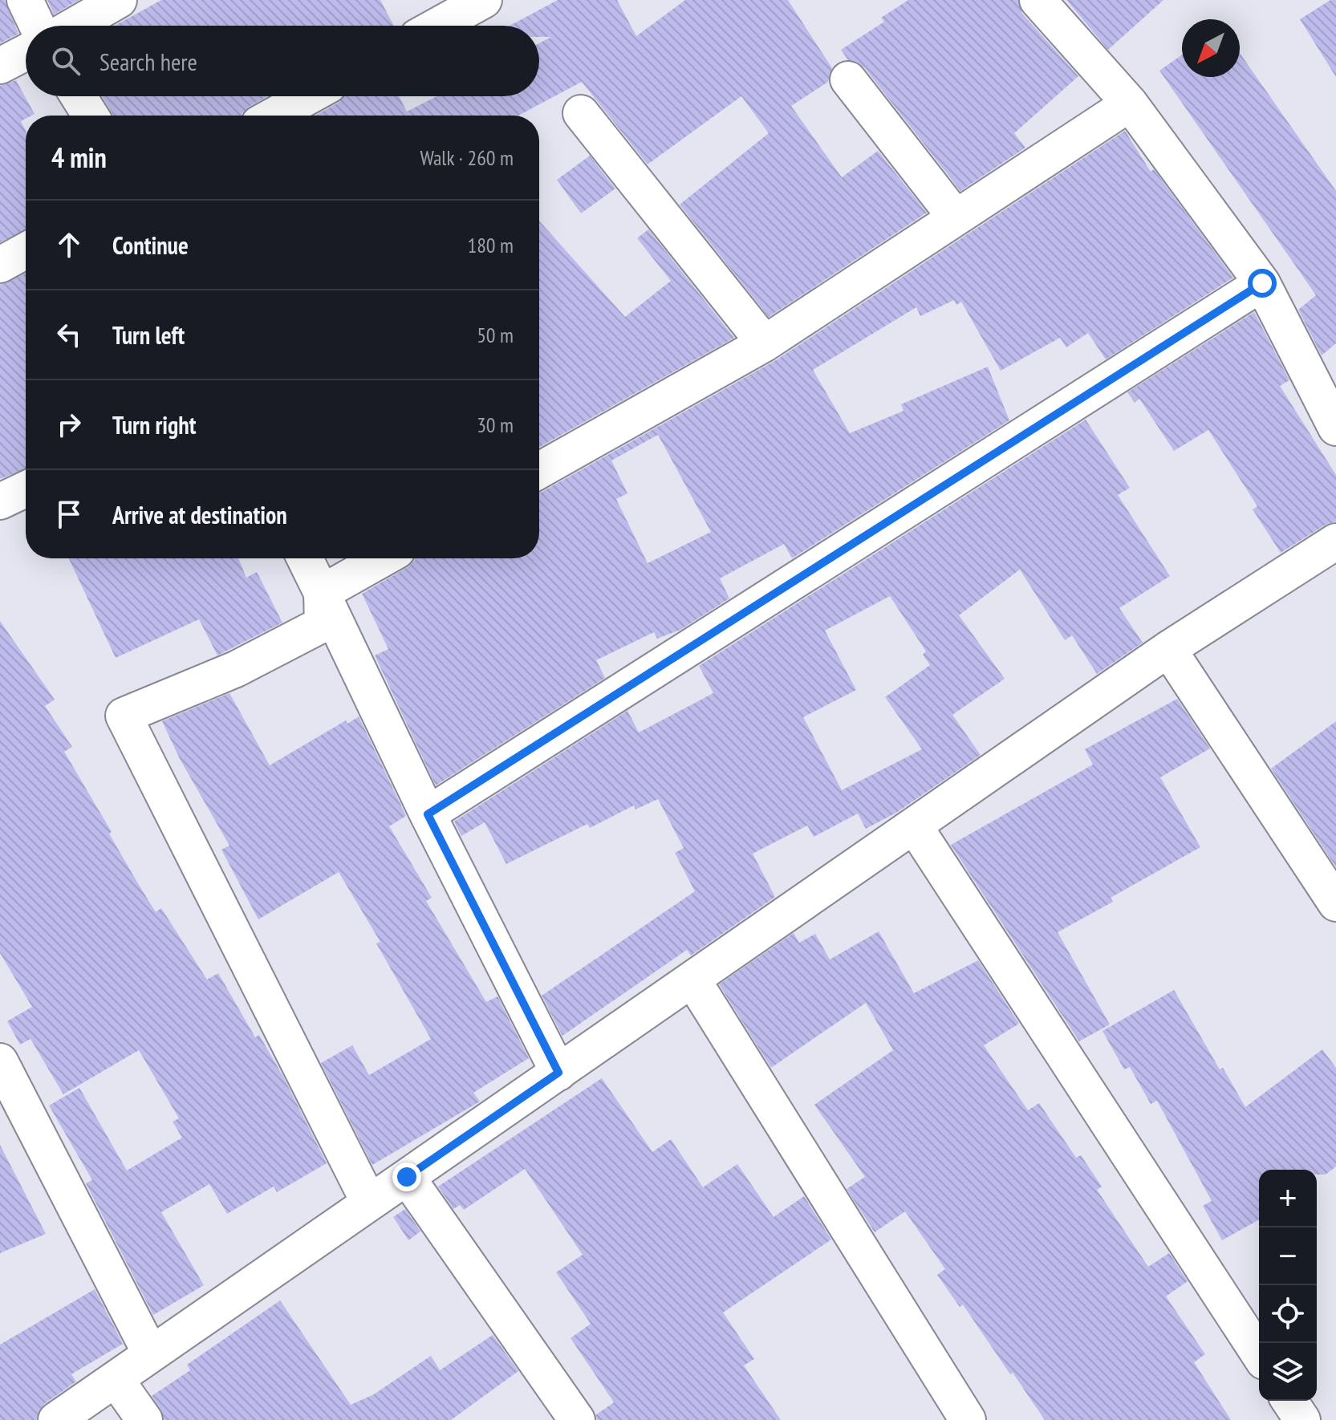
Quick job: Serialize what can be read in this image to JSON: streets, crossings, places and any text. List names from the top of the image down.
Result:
{
  "north": "bottom left",
  "page": {
    "search": "Search here",
    "heading": ["4 min", "Walk · 260 m"],
    "list": [
      ["Continue", "180 m"],
      ["Turn left", "50 m"],
      ["Turn right", "30 m"],
      "Arrive at destination"
    ],
    "map_buttons": ["+", "−"]
  }
}
